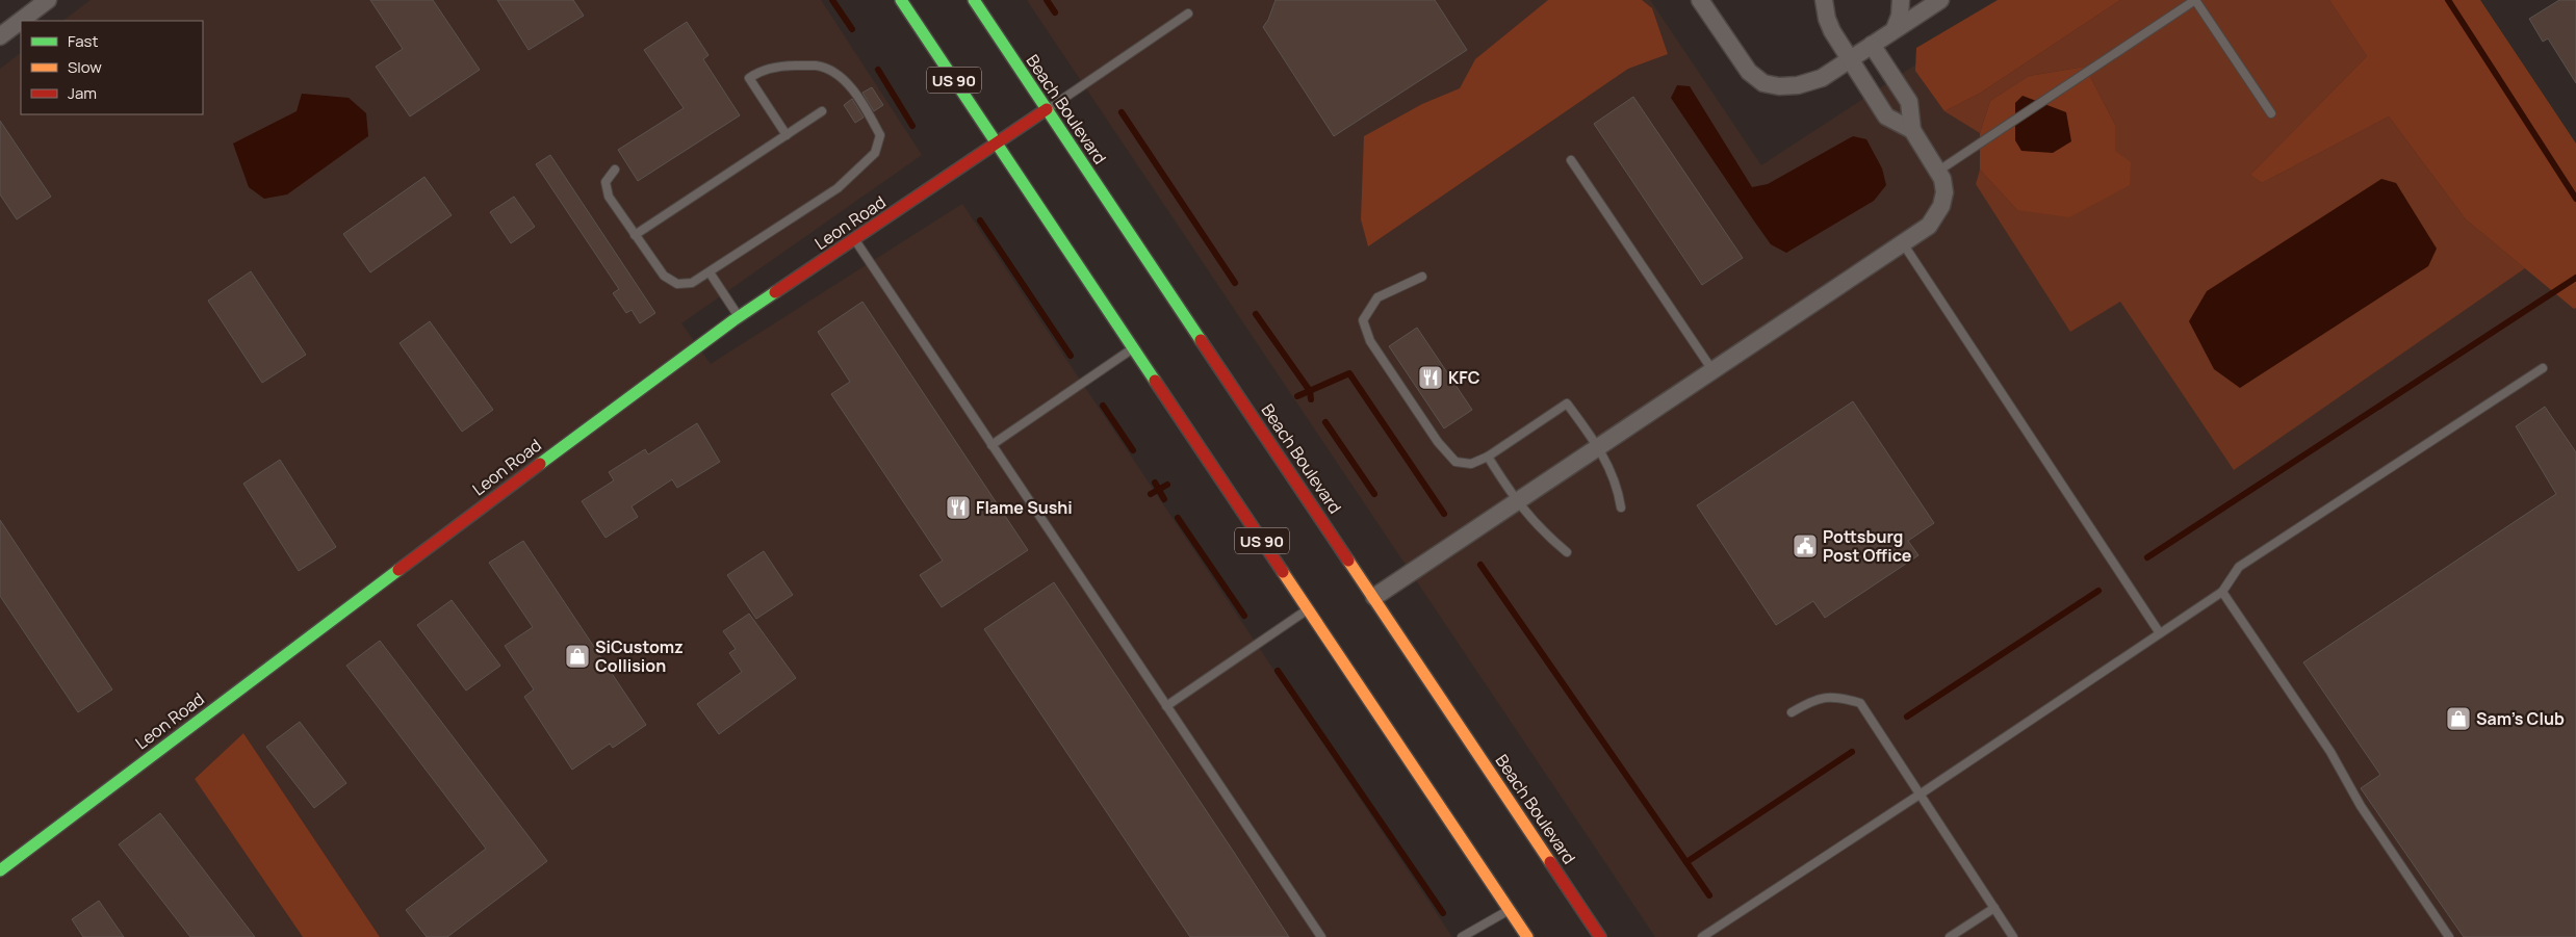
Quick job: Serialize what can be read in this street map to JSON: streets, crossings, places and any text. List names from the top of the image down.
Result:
{
  "streets": {
    "main road": ["US 90", "Beach Boulevard", "Leon Road"]
  },
  "crossings": [
    ["US 90", "Leon Road"],
    ["Beach Boulevard", "Leon Road"]
  ],
  "places": {
    "restaurant": ["KFC", "Flame Sushi"],
    "public building": ["Pottsburg Post Office"],
    "shop": ["SiCustomz Collision", "Sam's Club"]
  },
  "legend": ["Fast", "Slow", "Jam"]
}
